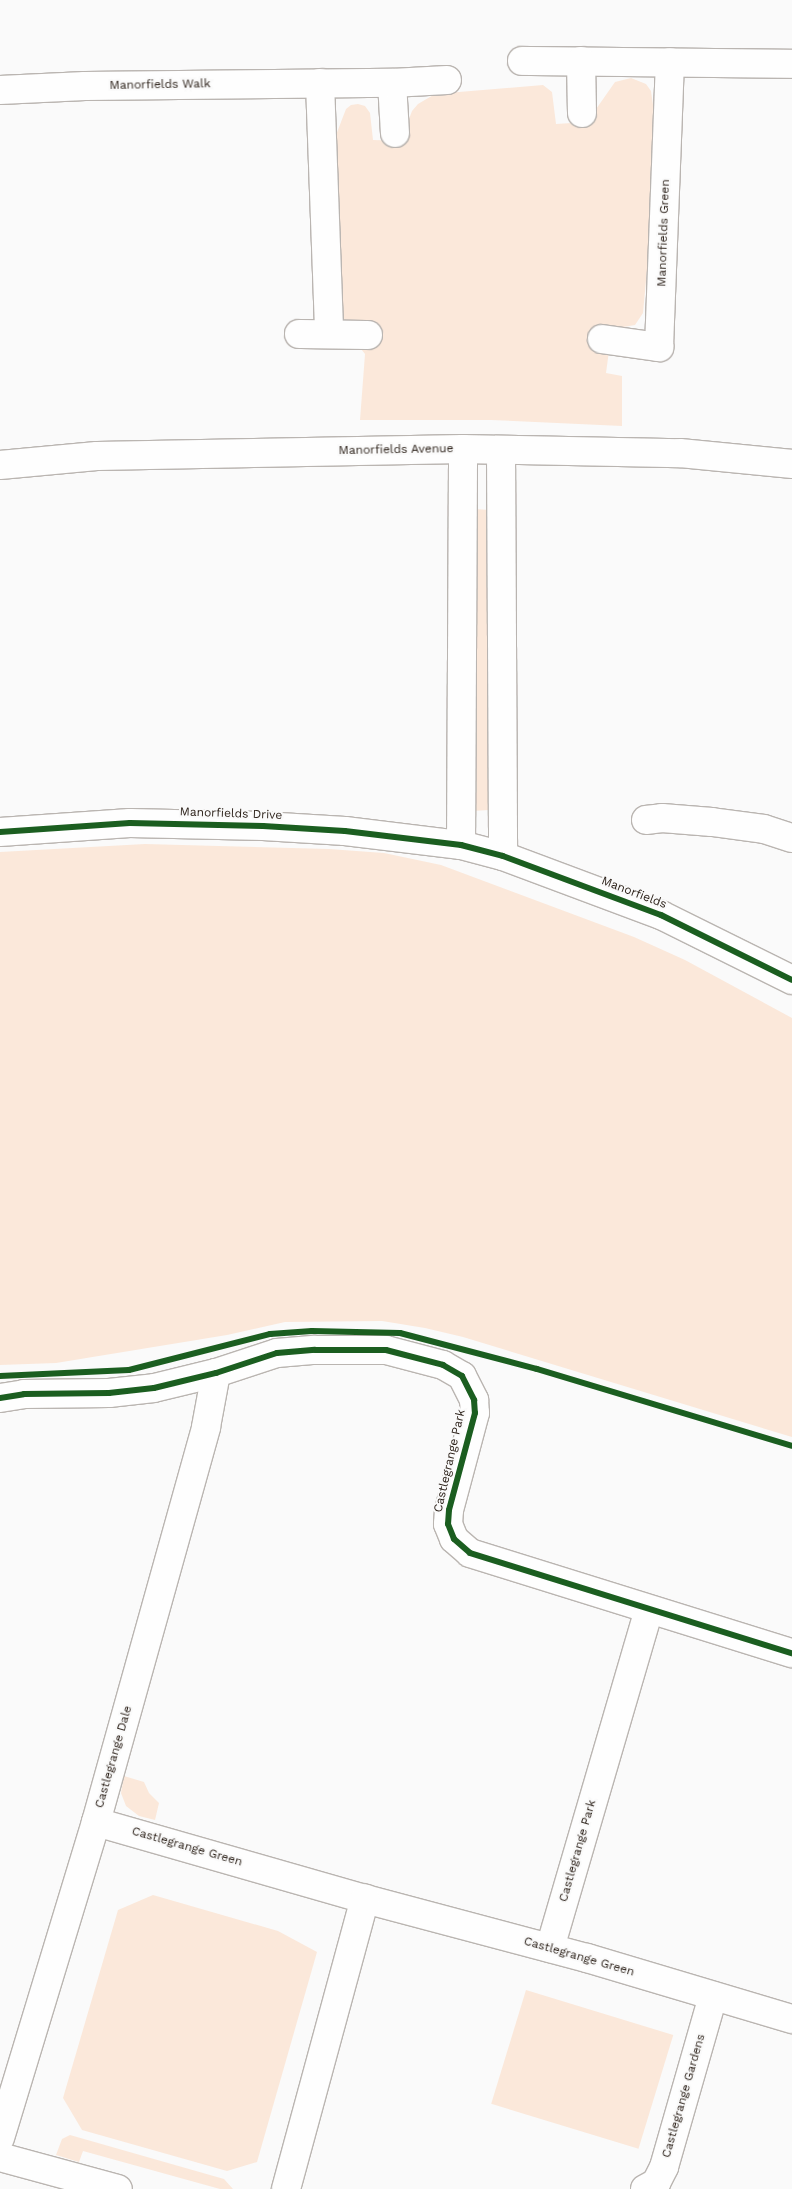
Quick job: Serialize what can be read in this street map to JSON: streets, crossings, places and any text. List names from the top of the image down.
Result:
{
  "streets": {
    "street": [
      "Manorfields Walk",
      "Manorfields Green",
      "Manorfields Avenue",
      "Manorfields Drive",
      "Manorfields",
      "Castlegrange Park",
      "Castlegrange Dale",
      "Castlegrange Green",
      "Castlegrange Gardens"
    ]
  },
  "crossings": [
    ["Manorfields Drive", "Manorfields"],
    ["Castlegrange Park", "Castlegrange Dale"],
    ["Castlegrange Park", "Castlegrange Green"],
    ["Castlegrange Dale", "Castlegrange Green"],
    ["Castlegrange Green", "Castlegrange Gardens"]
  ]
}
